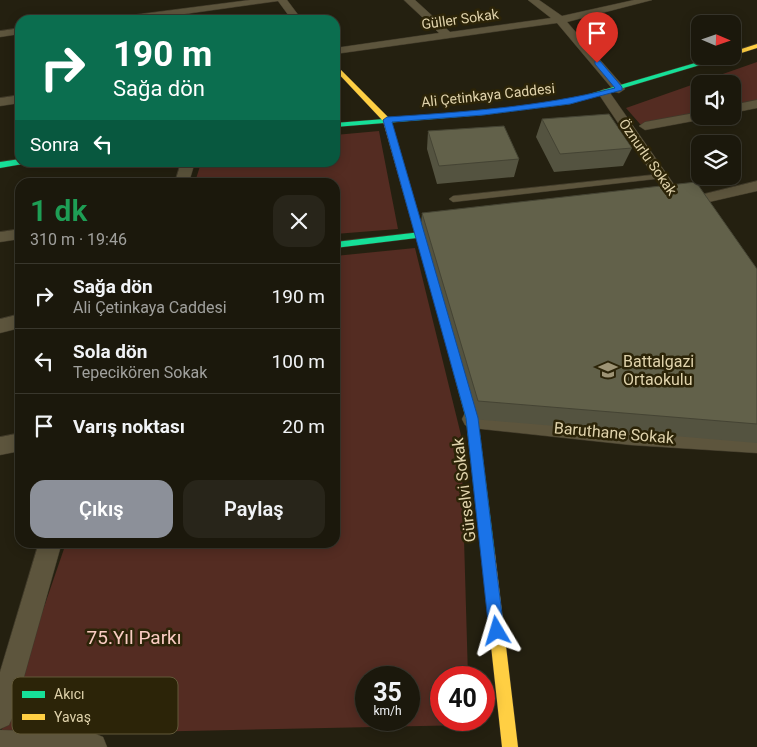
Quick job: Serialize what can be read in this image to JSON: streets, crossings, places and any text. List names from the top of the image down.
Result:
{
  "streets": {
    "street": [
      "Güller Sokak",
      "Ali Çetinkaya Caddesi",
      "Öznurlu Sokak",
      "Baruthane Sokak",
      "Gürselvi Sokak"
    ]
  },
  "crossings": [
    ["Ali Çetinkaya Caddesi", "Öznurlu Sokak"],
    ["Ali Çetinkaya Caddesi", "Gürselvi Sokak"],
    ["Baruthane Sokak", "Gürselvi Sokak"]
  ],
  "parks": ["75.Yıl Parkı"],
  "places": {
    "school or university": ["Battalgazi Ortaokulu"]
  },
  "legend": ["Akıcı", "Yavaş"],
  "north": "right",
  "page": {
    "turn": ["190 m", "Sağa dön"],
    "then": "Sonra",
    "heading": ["1 dk", "310 m · 19:46"],
    "list": [
      {
        "name": "Sağa dön",
        "note": "Ali Çetinkaya Caddesi",
        "value": "190 m"
      },
      {
        "name": "Sola dön",
        "note": "Tepecikören Sokak",
        "value": "100 m"
      },
      {
        "name": "Varış noktası",
        "value": "20 m"
      }
    ],
    "buttons": ["Çıkış", "Paylaş"],
    "speed": "35 km/h",
    "limit": "40"
  }
}
